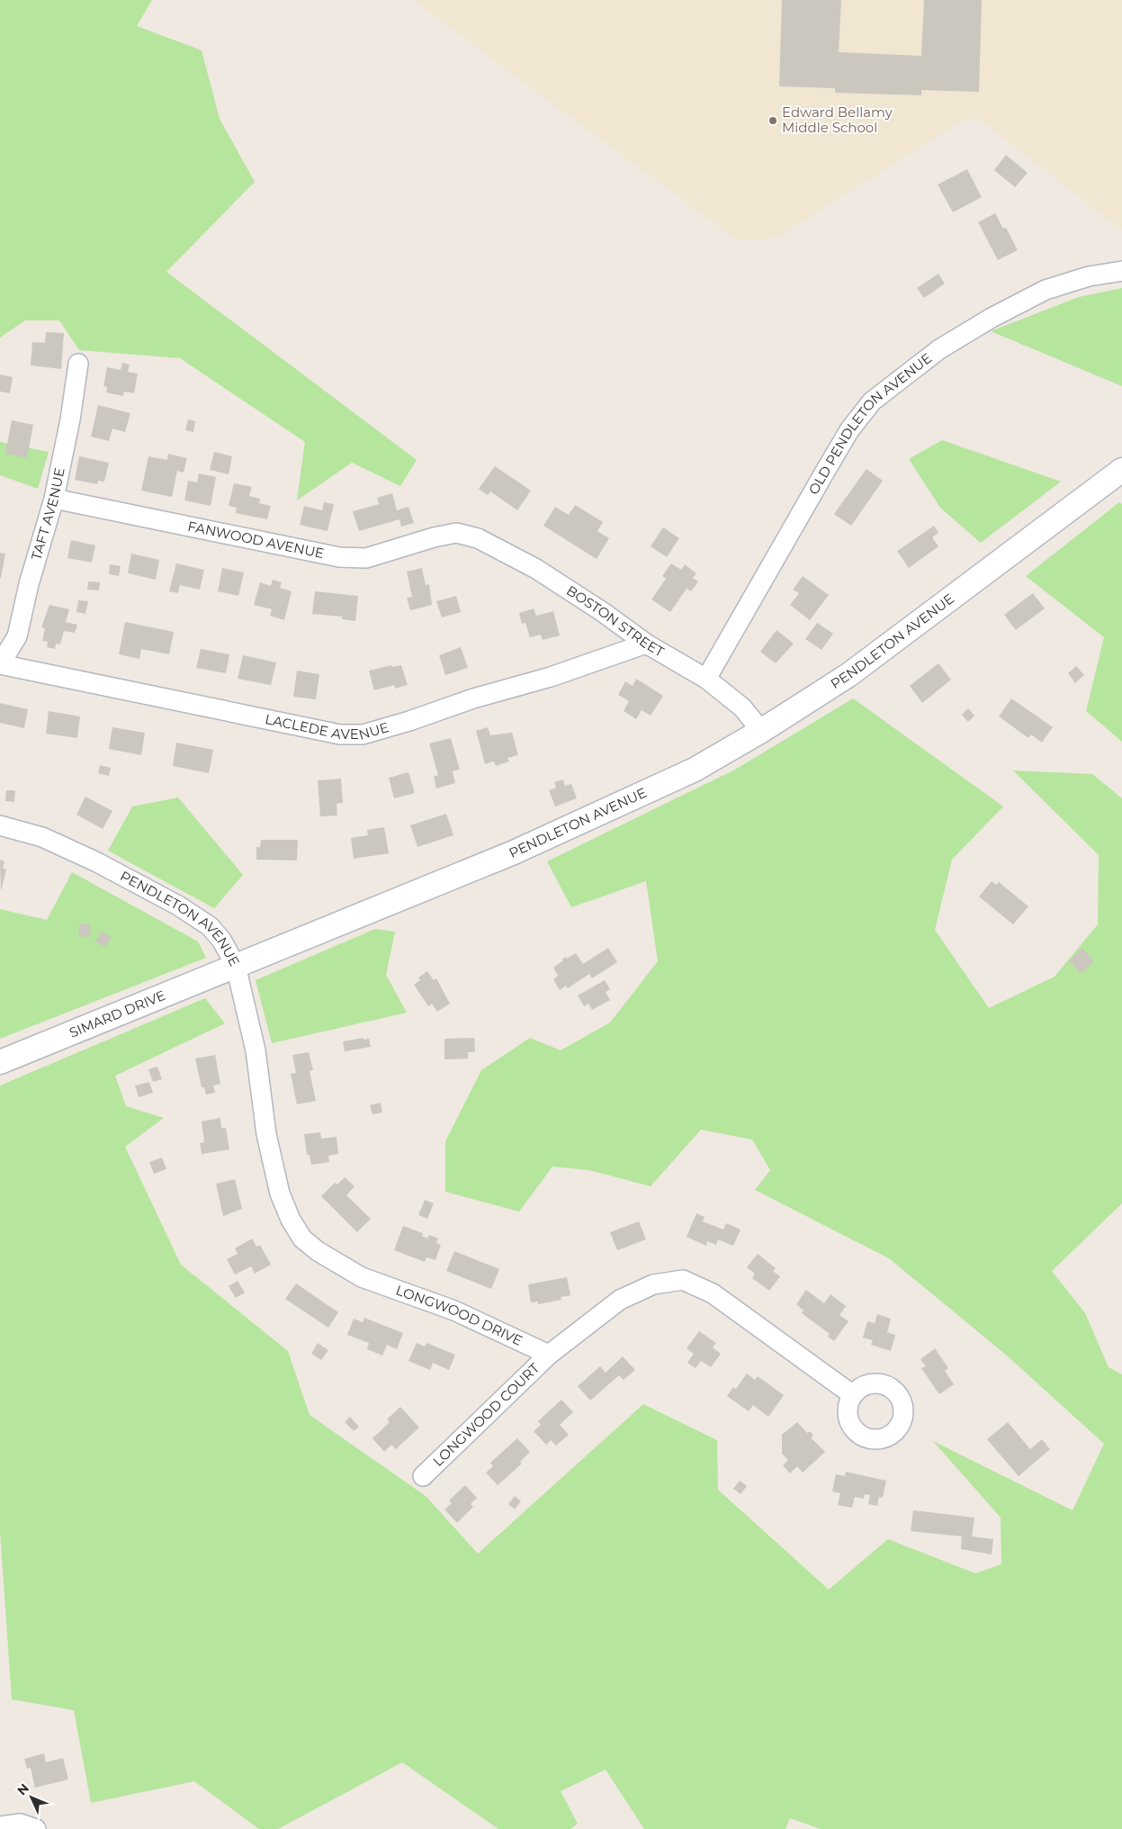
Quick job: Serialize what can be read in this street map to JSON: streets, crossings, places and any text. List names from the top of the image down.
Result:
{
  "streets": {
    "street": [
      "OLD PENDLETON AVENUE",
      "TAFT AVENUE",
      "FANWOOD AVENUE",
      "BOSTON STREET",
      "PENDLETON AVENUE",
      "LACLEDE AVENUE",
      "SIMARD DRIVE",
      "LONGWOOD DRIVE",
      "LONGWOOD COURT"
    ]
  },
  "crossings": [
    ["OLD PENDLETON AVENUE", "BOSTON STREET"],
    ["TAFT AVENUE", "FANWOOD AVENUE"],
    ["FANWOOD AVENUE", "BOSTON STREET"],
    ["BOSTON STREET", "PENDLETON AVENUE"],
    ["BOSTON STREET", "LACLEDE AVENUE"],
    ["PENDLETON AVENUE", "SIMARD DRIVE"],
    ["PENDLETON AVENUE", "LONGWOOD DRIVE"],
    ["SIMARD DRIVE", "LONGWOOD DRIVE"],
    ["LONGWOOD DRIVE", "LONGWOOD COURT"]
  ],
  "places": ["Edward Bellamy Middle School"],
  "north": "top left"
}
